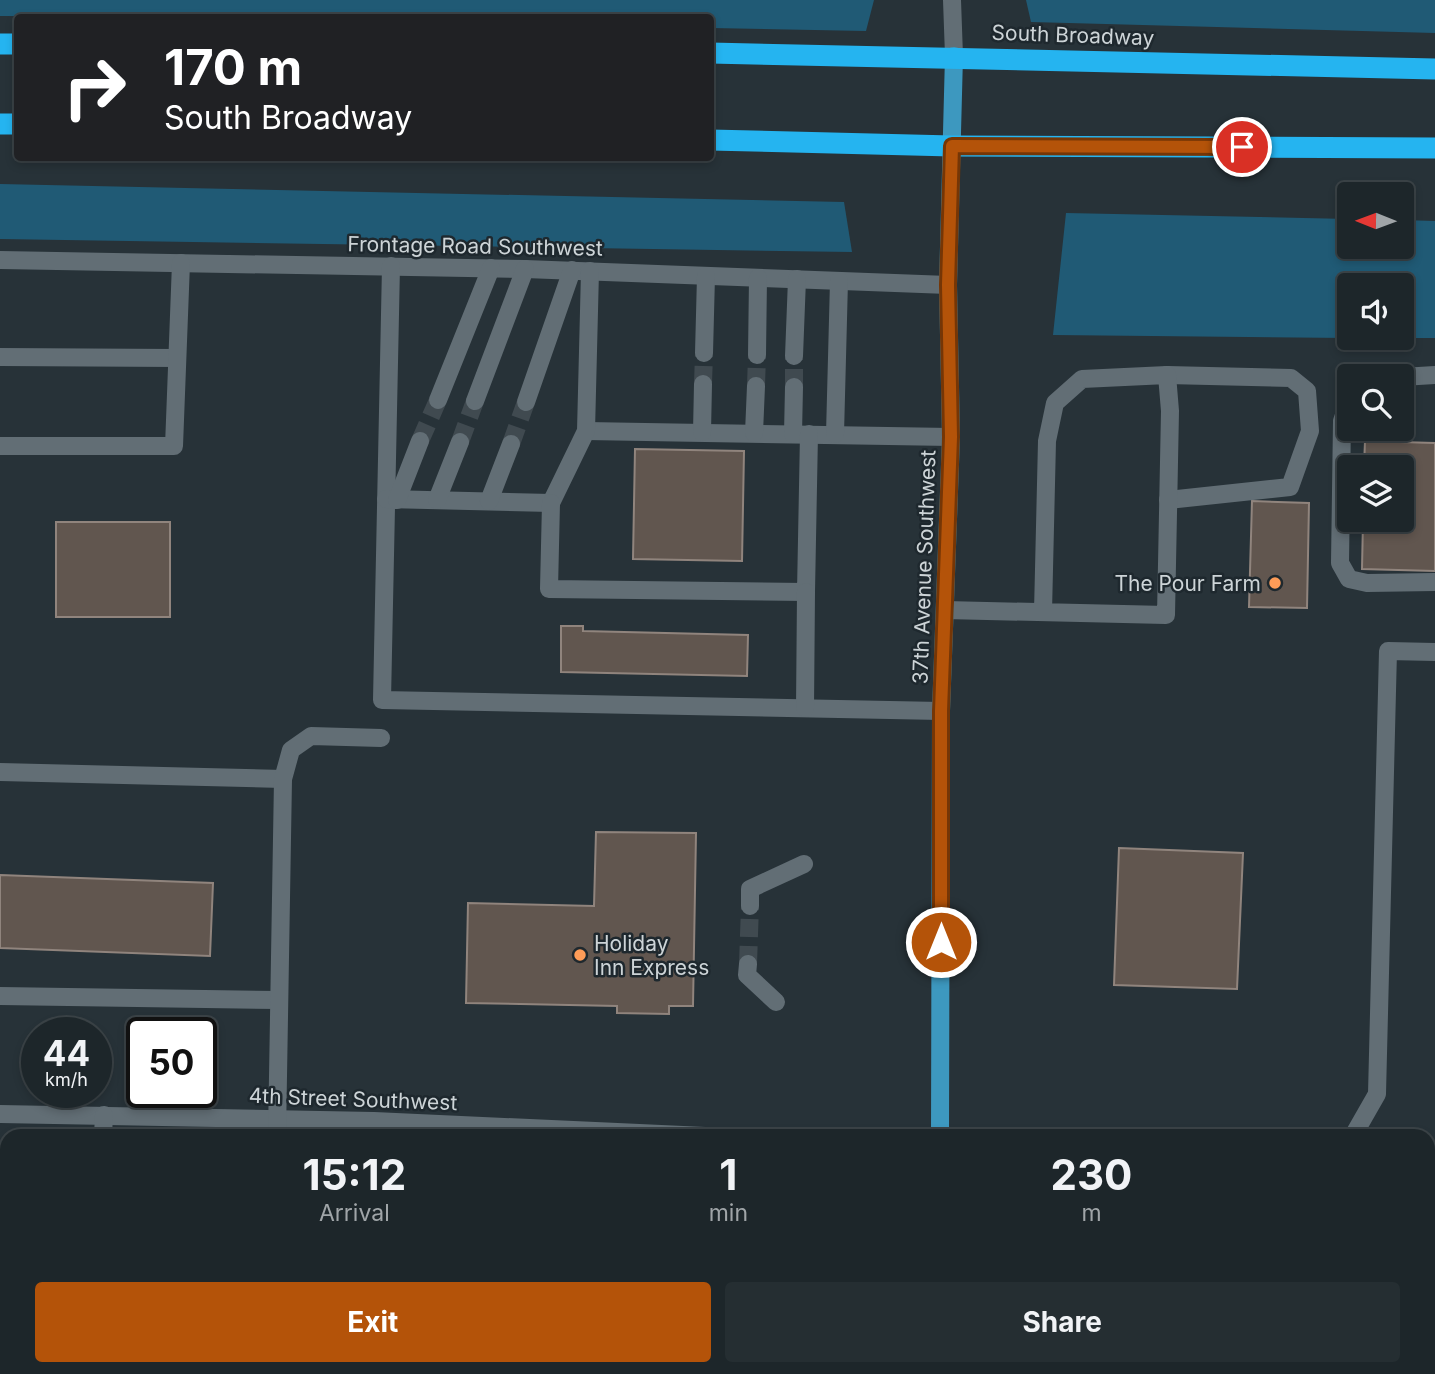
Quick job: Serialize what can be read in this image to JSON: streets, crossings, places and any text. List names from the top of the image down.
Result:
{
  "streets": {
    "highway": ["South Broadway"],
    "main road": ["37th Avenue Southwest"],
    "street": ["Frontage Road Southwest", "4th Street Southwest"]
  },
  "crossings": [
    ["South Broadway", "37th Avenue Southwest"],
    ["Frontage Road Southwest", "37th Avenue Southwest"]
  ],
  "places": ["The Pour Farm", "Holiday Inn Express"],
  "north": "left",
  "page": {
    "turn": ["170 m", "South Broadway"],
    "speed": "44 km/h",
    "limit": "50",
    "eta": [
      "15:12",
      "Arrival",
      "1",
      "min",
      "230",
      "m"
    ],
    "buttons": ["Exit", "Share"]
  }
}
